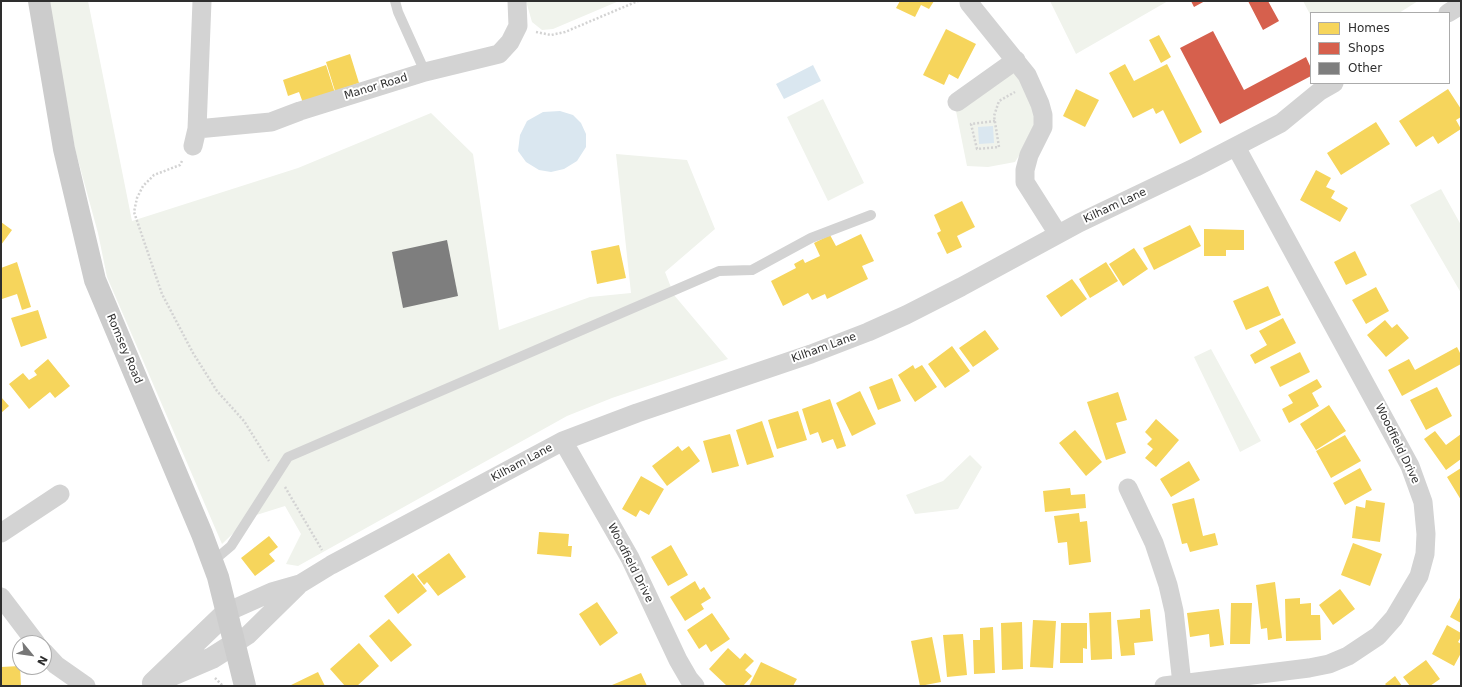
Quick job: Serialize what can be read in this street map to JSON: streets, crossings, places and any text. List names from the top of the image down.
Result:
{
  "streets": {
    "main road": ["Romsey Road"],
    "street": ["Manor Road", "Kilham Lane", "Woodfield Drive"]
  },
  "crossings": [
    ["Kilham Lane", "Romsey Road"],
    ["Kilham Lane", "Woodfield Drive"]
  ],
  "legend": ["Homes", "Shops", "Other"],
  "north": "bottom right"
}
